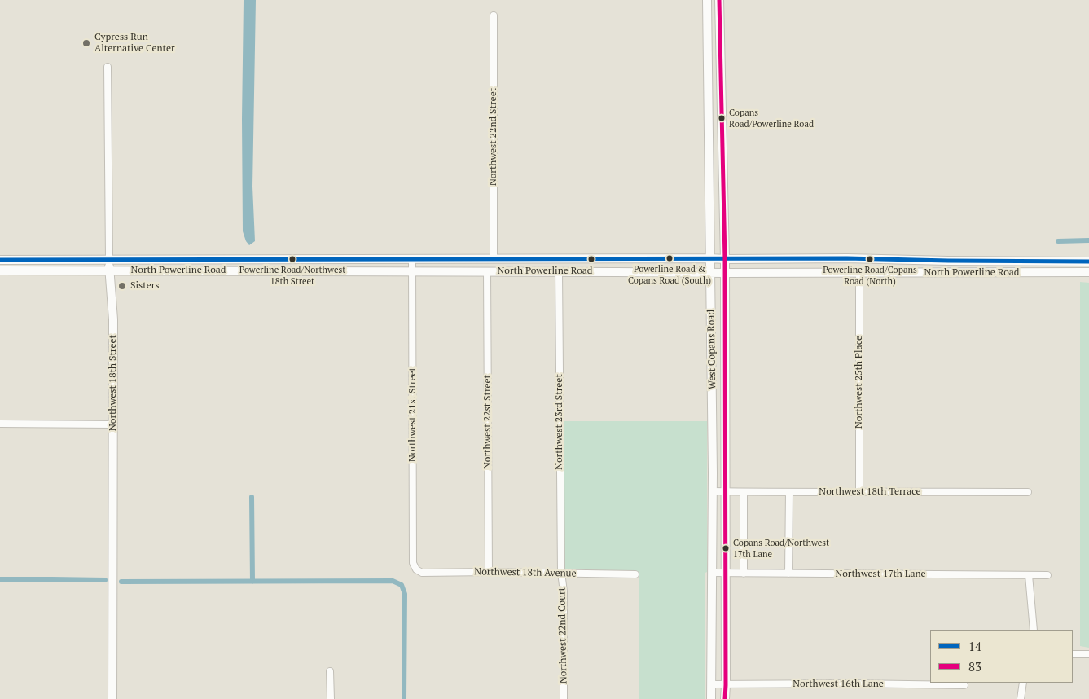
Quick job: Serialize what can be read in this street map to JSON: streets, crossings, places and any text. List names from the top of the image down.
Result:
{
  "streets": {
    "main road": ["North Powerline Road", "West Copans Road", "Northwest 18th Street"],
    "street": [
      "Northwest 22nd Street",
      "Northwest 25th Place",
      "Northwest 21st Street",
      "Northwest 22st Street",
      "Northwest 23rd Street",
      "Northwest 18th Terrace",
      "Northwest 18th Avenue",
      "Northwest 17th Lane",
      "Northwest 22nd Court",
      "Northwest 16th Lane"
    ]
  },
  "crossings": [
    ["Northwest 22nd Street", "North Powerline Road"],
    ["North Powerline Road", "West Copans Road"],
    ["North Powerline Road", "Northwest 25th Place"],
    ["North Powerline Road", "Northwest 18th Street"],
    ["North Powerline Road", "Northwest 21st Street"],
    ["North Powerline Road", "Northwest 22st Street"],
    ["North Powerline Road", "Northwest 23rd Street"],
    ["West Copans Road", "Northwest 18th Terrace"],
    ["West Copans Road", "Northwest 17th Lane"],
    ["West Copans Road", "Northwest 16th Lane"],
    ["Northwest 25th Place", "Northwest 18th Terrace"],
    ["Northwest 21st Street", "Northwest 18th Avenue"],
    ["Northwest 22st Street", "Northwest 18th Avenue"],
    ["Northwest 23rd Street", "Northwest 18th Avenue"],
    ["Northwest 23rd Street", "Northwest 22nd Court"],
    ["Northwest 18th Avenue", "Northwest 22nd Court"]
  ],
  "places": [
    "Cypress Run Alternative Center",
    "Copans Road/Powerline Road",
    "Powerline Road & Copans Road (South)",
    "Powerline Road/Northwest 18th Street",
    "Powerline Road/Copans Road (North)",
    "Sisters",
    "Copans Road/Northwest 17th Lane"
  ],
  "lines": ["transit line 83", "transit line 14"],
  "legend": ["14", "83"]
}
